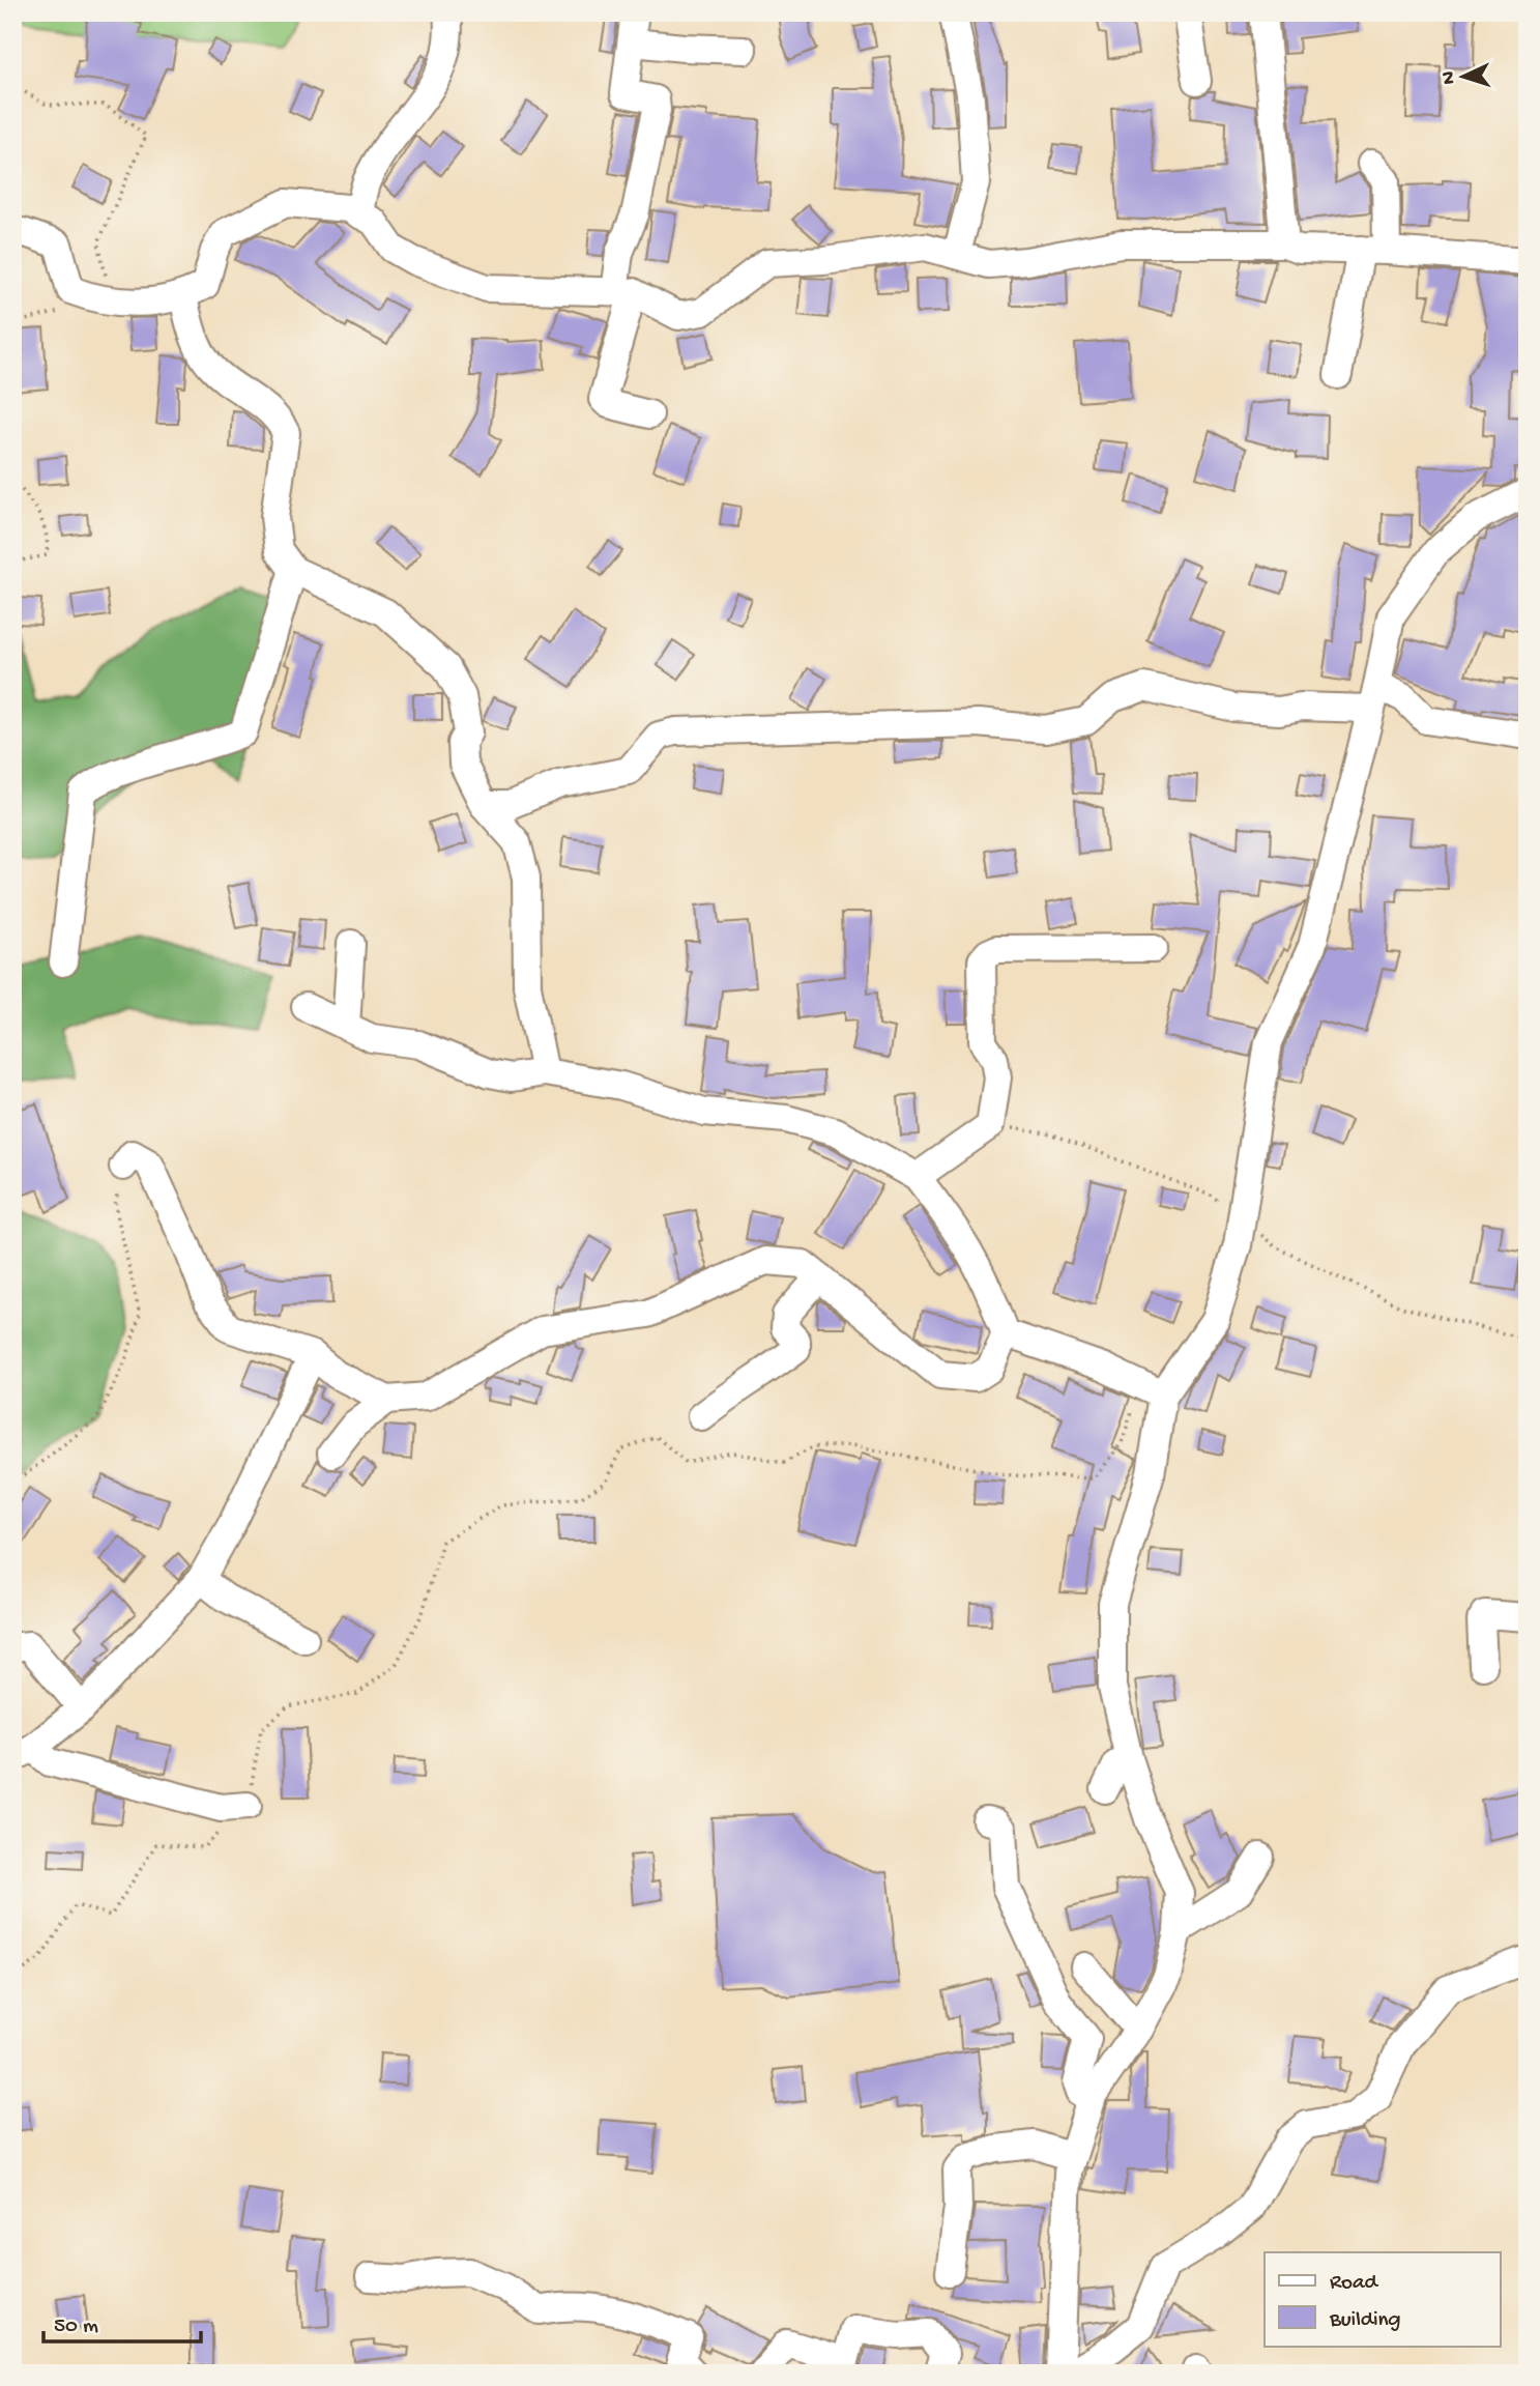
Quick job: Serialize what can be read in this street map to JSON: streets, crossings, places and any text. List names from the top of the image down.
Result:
{
  "legend": ["Road", "Building"],
  "scale_bar": "50 m",
  "north": "left"
}
